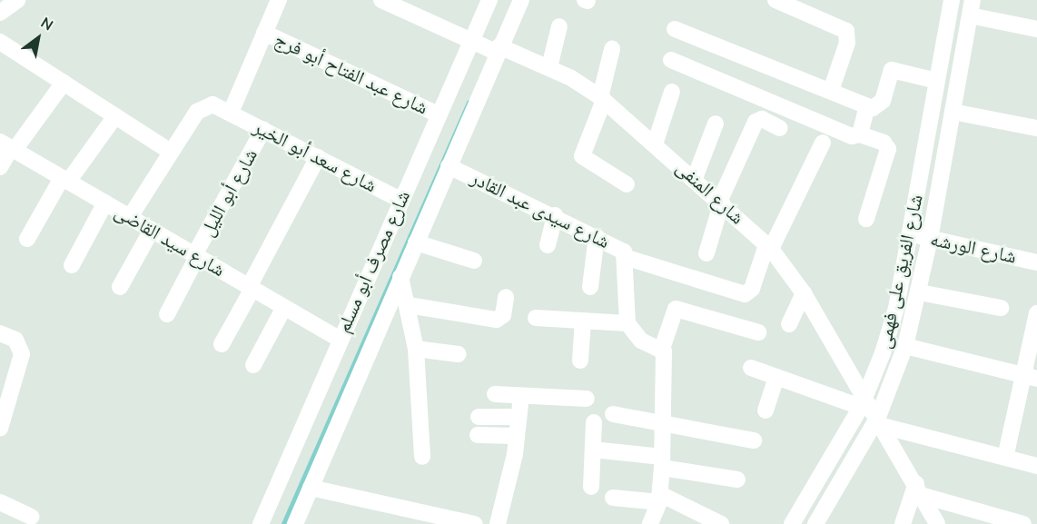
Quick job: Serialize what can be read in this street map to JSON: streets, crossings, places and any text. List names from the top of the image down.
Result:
{
  "streets": {
    "street": [
      "شارع عبد الفتاح أبو فرج",
      "شارع سعد أبو الخير",
      "شارع أبو الليل",
      "شارع المنفى",
      "شارع سيدى عبد القادر",
      "شارع سيد القاضى",
      "شارع الورشه",
      "شارع مصرف أبو مسلم",
      "شارع الفريق على فهمى"
    ]
  },
  "crossings": [
    ["شارع عبد الفتاح أبو فرج", "شارع سعد أبو الخير"],
    ["شارع عبد الفتاح أبو فرج", "شارع مصرف أبو مسلم"],
    ["شارع سعد أبو الخير", "شارع أبو الليل"],
    ["شارع سعد أبو الخير", "شارع مصرف أبو مسلم"],
    ["شارع أبو الليل", "شارع سيد القاضى"],
    ["شارع المنفى", "شارع مصرف أبو مسلم"],
    ["شارع المنفى", "شارع الفريق على فهمى"],
    ["شارع سيدى عبد القادر", "شارع مصرف أبو مسلم"],
    ["شارع سيد القاضى", "شارع مصرف أبو مسلم"],
    ["شارع الورشه", "شارع الفريق على فهمى"]
  ],
  "north": "top right"
}
